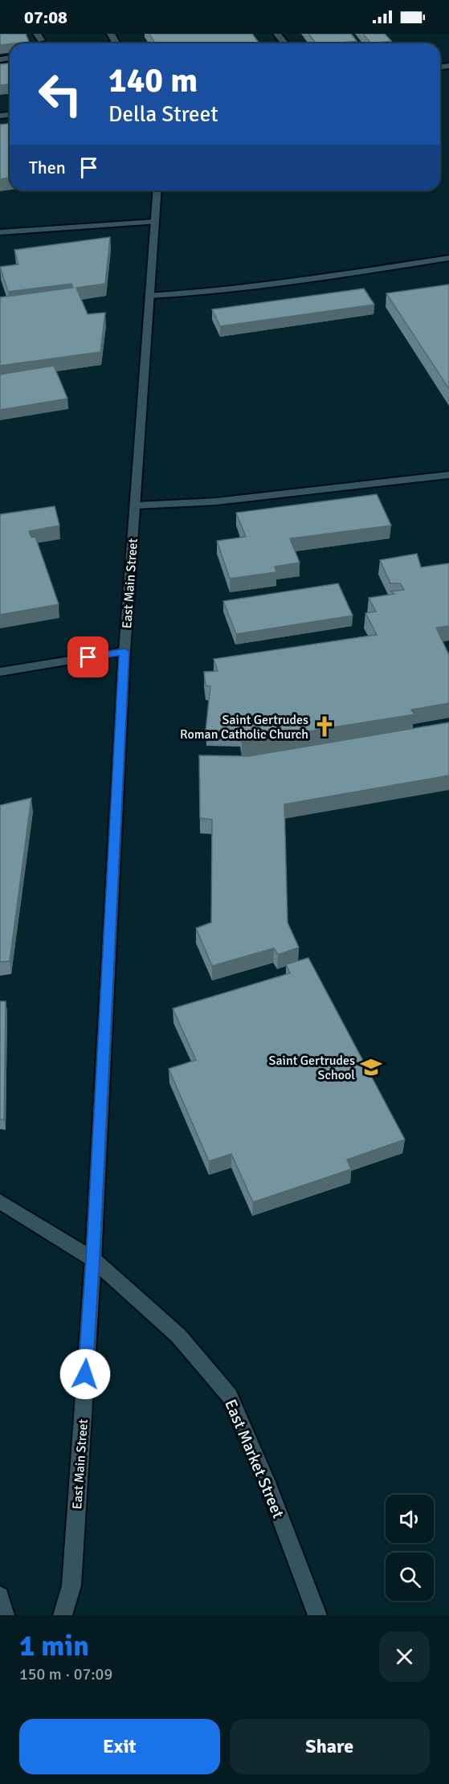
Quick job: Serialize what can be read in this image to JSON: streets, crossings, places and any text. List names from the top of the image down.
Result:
{
  "streets": {
    "main road": ["East Main Street", "East Market Street"]
  },
  "crossings": [
    ["East Main Street", "East Market Street"]
  ],
  "places": {
    "church": ["Saint Gertrudes Roman Catholic Church"],
    "school or university": ["Saint Gertrudes School"]
  },
  "page": {
    "status": "07:08",
    "turn": ["140 m", "Della Street"],
    "then": "Then",
    "heading": ["1 min", "150 m · 07:09"],
    "buttons": ["Exit", "Share"]
  }
}
